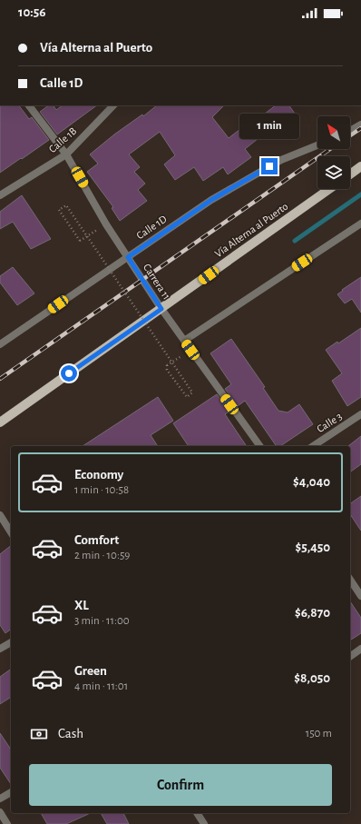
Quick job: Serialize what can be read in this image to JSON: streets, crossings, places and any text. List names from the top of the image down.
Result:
{
  "streets": {
    "main road": ["Vía Alterna al Puerto"],
    "street": [
      "Calle 1B",
      "Calle 1D",
      "Carrera 11",
      "Calle 3"
    ]
  },
  "crossings": [
    ["Calle 1B", "Carrera 11"],
    ["Calle 1D", "Carrera 11"],
    ["Vía Alterna al Puerto", "Carrera 11"]
  ],
  "north": "top left",
  "page": {
    "status": "10:56",
    "banner": ["Vía Alterna al Puerto", "Calle 1D"],
    "bubble": "1 min",
    "list": [
      {
        "name": "Economy",
        "note": "1 min · 10:58",
        "value": "$4,040"
      },
      {
        "name": "Comfort",
        "note": "2 min · 10:59",
        "value": "$5,450"
      },
      {
        "name": "XL",
        "note": "3 min · 11:00",
        "value": "$6,870"
      },
      {
        "name": "Green",
        "note": "4 min · 11:01",
        "value": "$8,050"
      }
    ],
    "pay": ["Cash", "150 m"],
    "buttons": "Confirm"
  }
}
